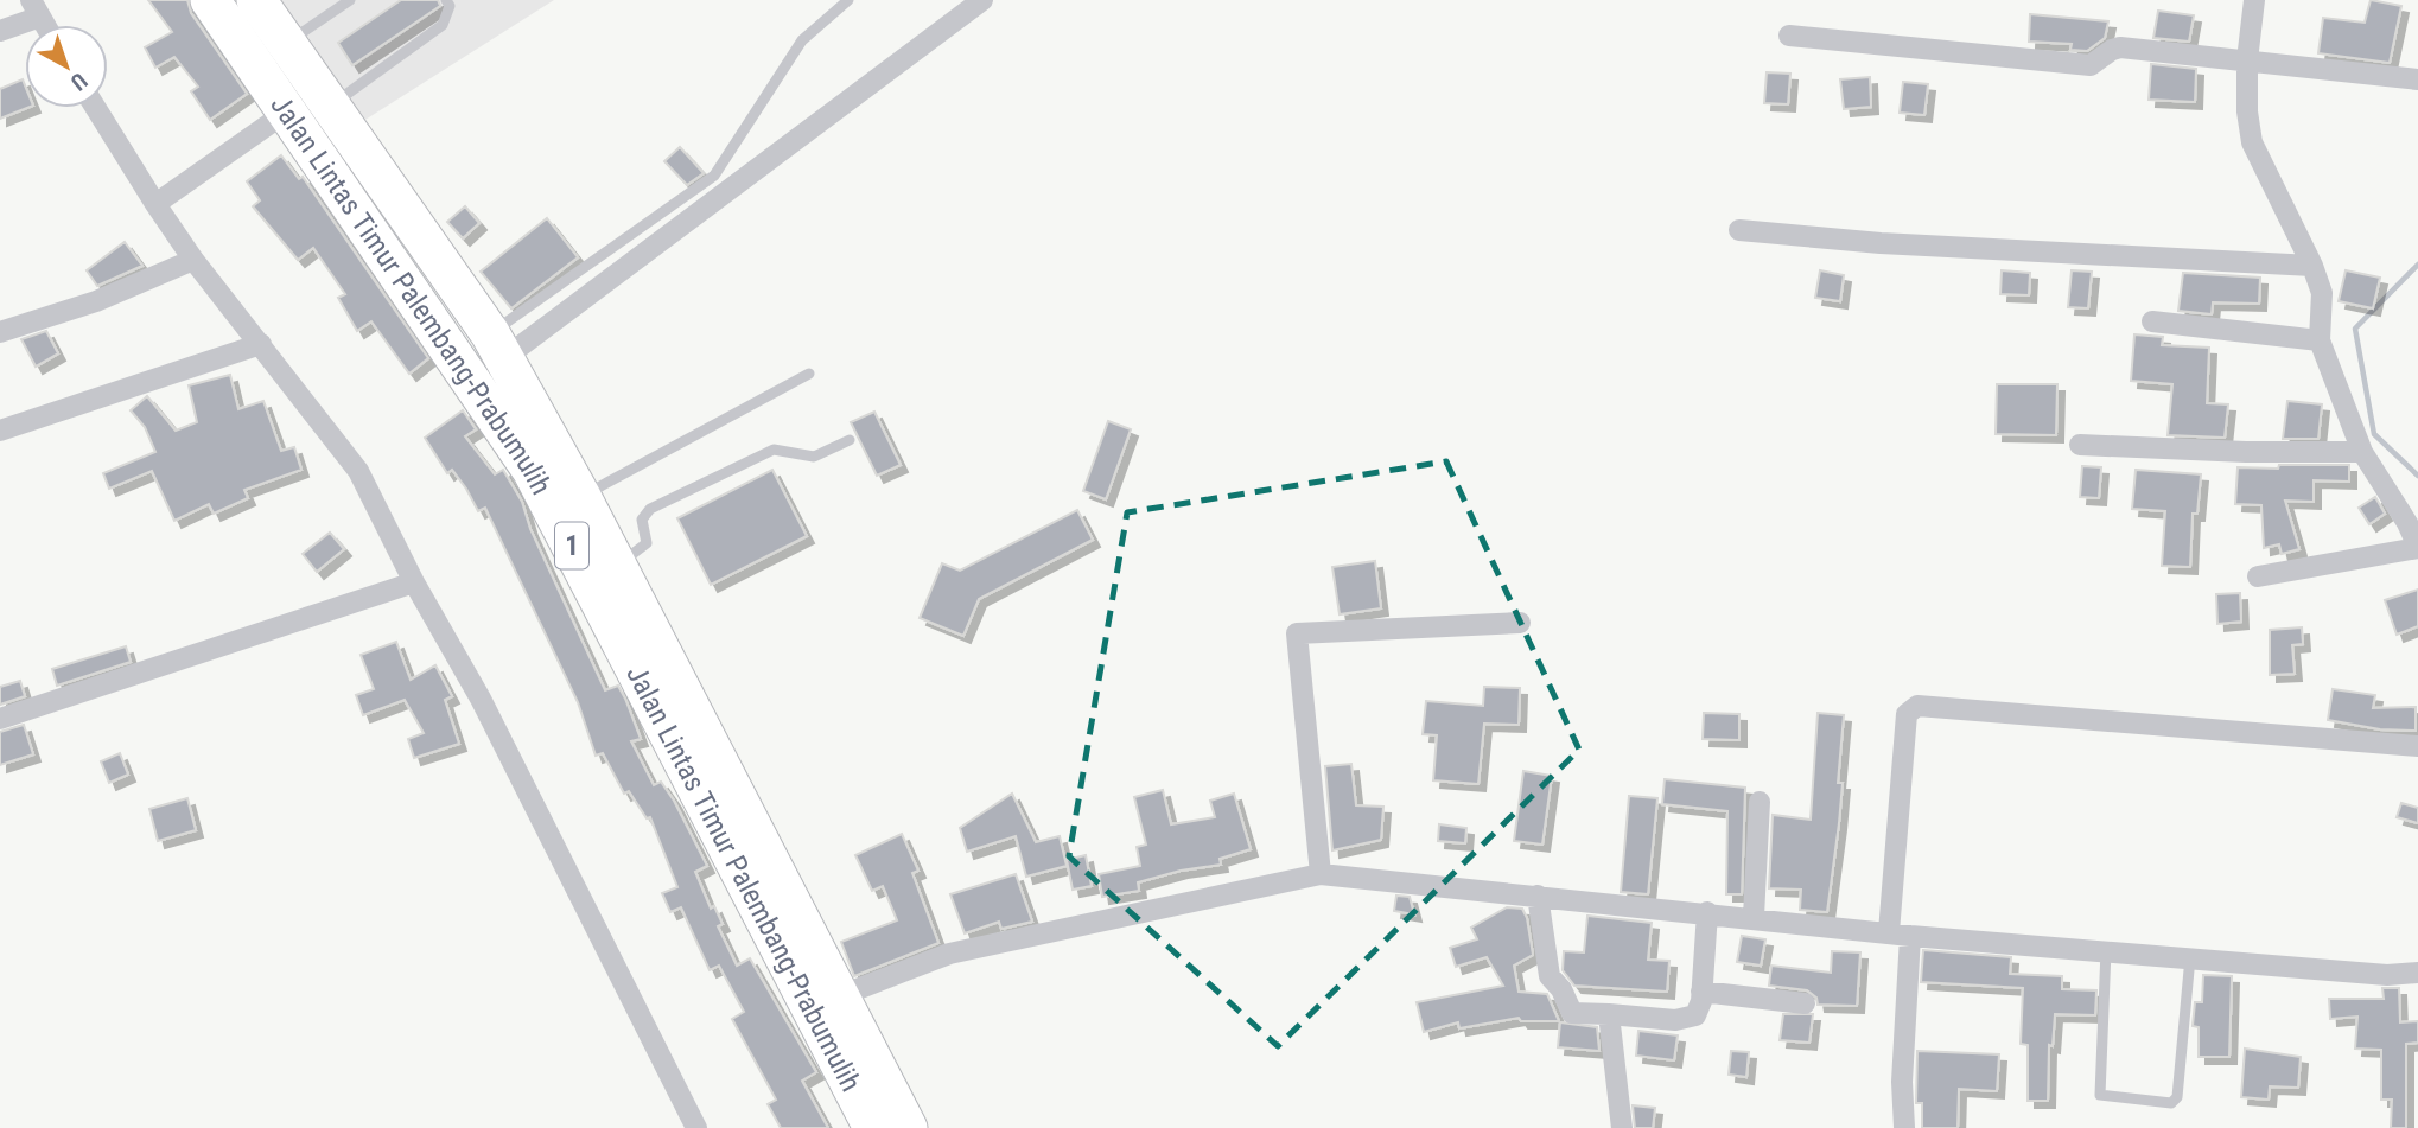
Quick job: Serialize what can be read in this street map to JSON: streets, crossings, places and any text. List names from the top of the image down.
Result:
{
  "streets": {
    "highway": ["Jalan Lintas Timur Palembang-Prabumulih", "1"]
  },
  "north": "bottom right"
}
